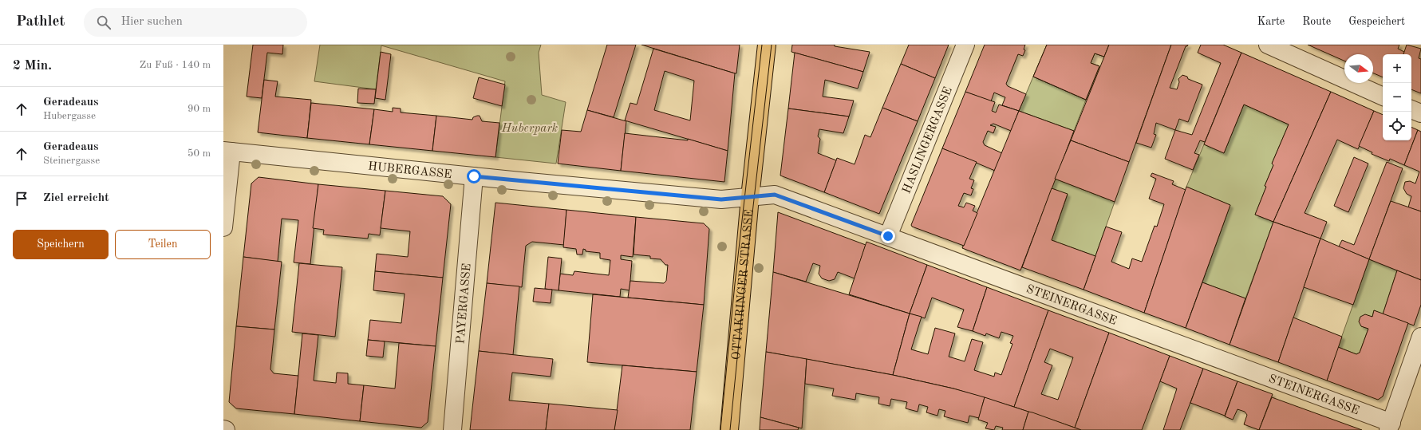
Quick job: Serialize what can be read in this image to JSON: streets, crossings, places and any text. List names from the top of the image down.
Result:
{
  "streets": {
    "main road": ["OTTAKRINGER STRASSE"],
    "street": [
      "HASLINGERGASSE",
      "HUBERGASSE",
      "PAYERGASSE",
      "STEINERGASSE"
    ]
  },
  "crossings": [
    ["HASLINGERGASSE", "STEINERGASSE"],
    ["HUBERGASSE", "OTTAKRINGER STRASSE"],
    ["HUBERGASSE", "PAYERGASSE"],
    ["HUBERGASSE", "STEINERGASSE"],
    ["OTTAKRINGER STRASSE", "STEINERGASSE"]
  ],
  "parks": ["Huberpark"],
  "north": "right",
  "page": {
    "header": "Pathlet",
    "search": "Hier suchen",
    "nav": ["Karte", "Route", "Gespeichert"],
    "heading": ["2 Min.", "Zu Fuß · 140 m"],
    "map_buttons": ["+", "−"],
    "list": [
      ["Geradeaus", "Hubergasse", "90 m"],
      ["Geradeaus", "Steinergasse", "50 m"],
      "Ziel erreicht"
    ],
    "buttons": ["Speichern", "Teilen"]
  }
}
